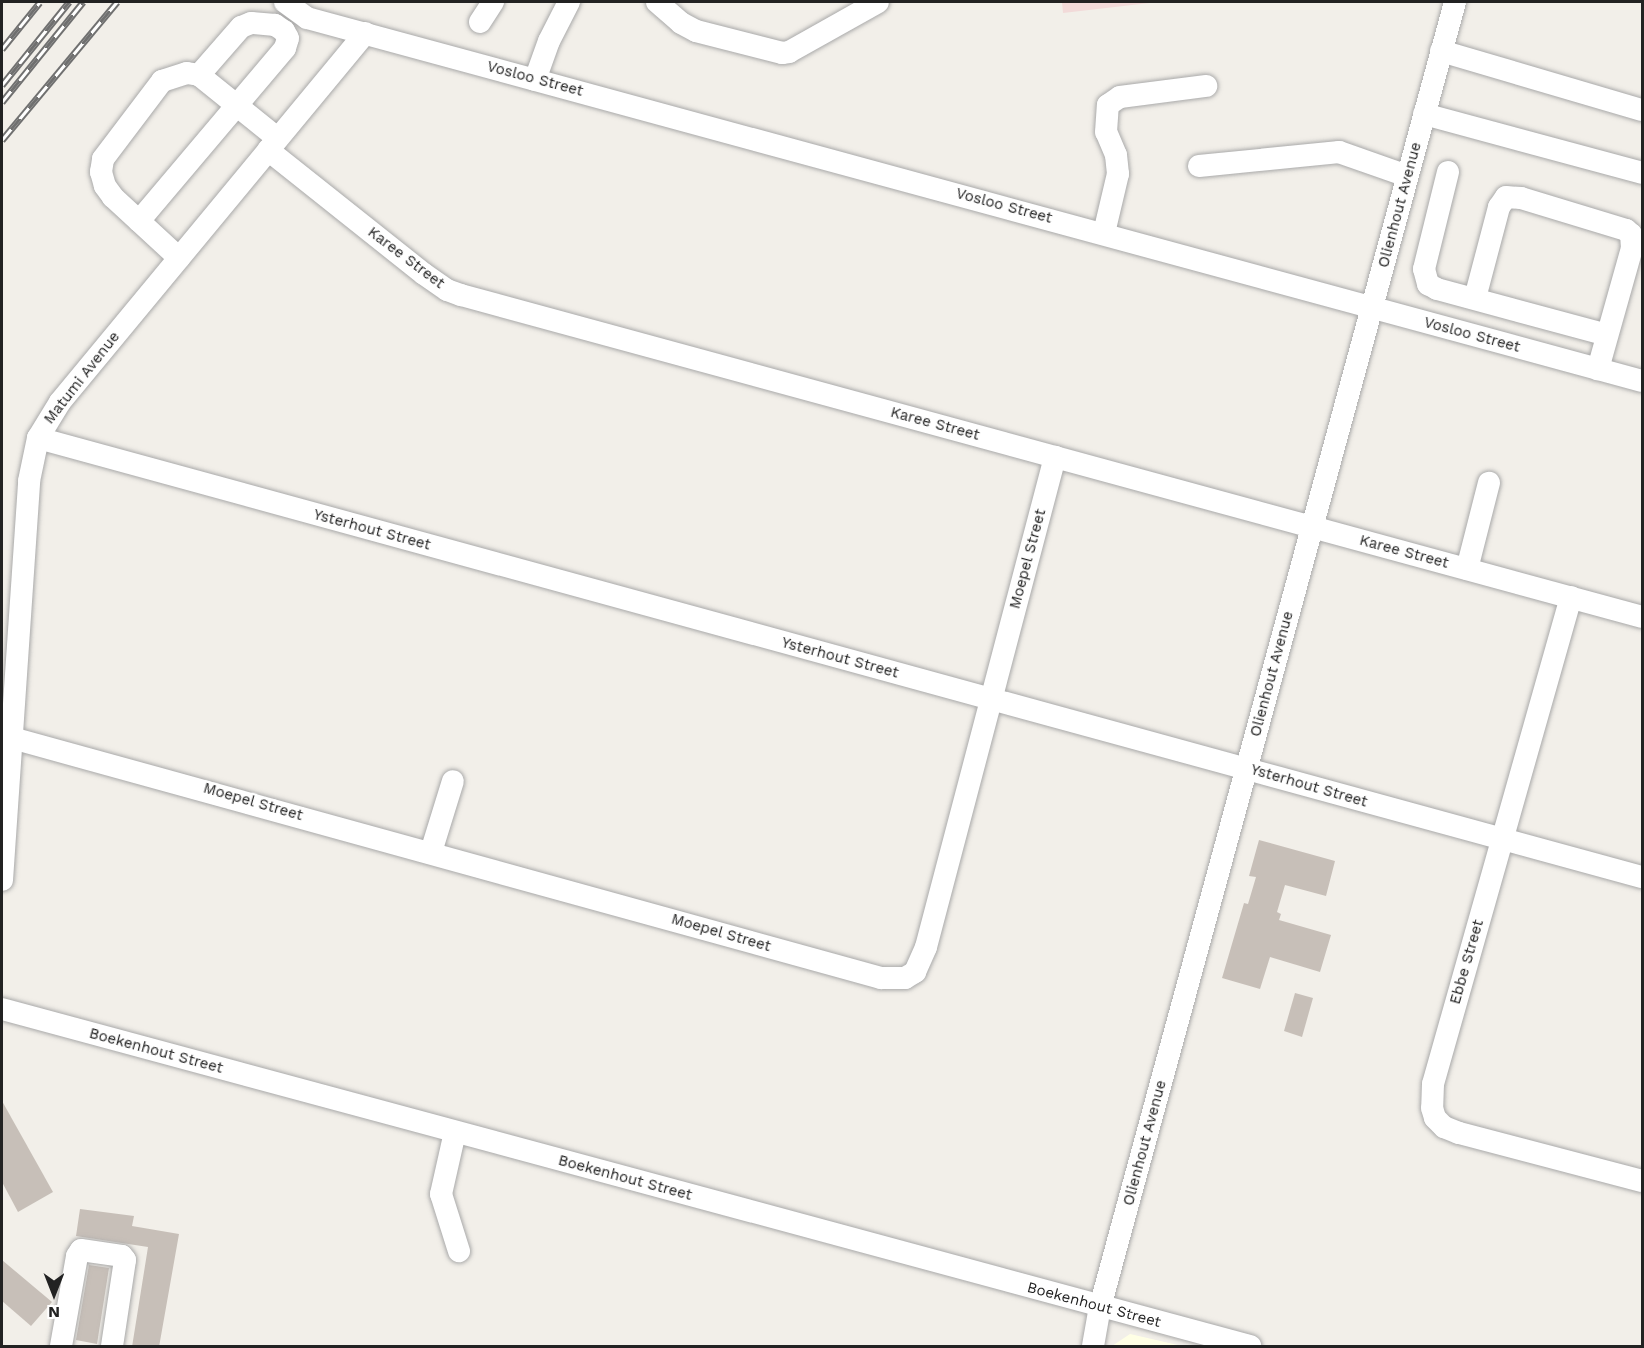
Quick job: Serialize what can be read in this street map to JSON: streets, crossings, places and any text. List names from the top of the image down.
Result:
{
  "streets": {
    "street": [
      "Vosloo Street",
      "Olienhout Avenue",
      "Karee Street",
      "Matumi Avenue",
      "Ysterhout Street",
      "Moepel Street",
      "Ebbe Street",
      "Boekenhout Street"
    ]
  },
  "crossings": [
    ["Vosloo Street", "Olienhout Avenue"],
    ["Vosloo Street", "Matumi Avenue"],
    ["Olienhout Avenue", "Karee Street"],
    ["Olienhout Avenue", "Ysterhout Street"],
    ["Olienhout Avenue", "Boekenhout Street"],
    ["Karee Street", "Matumi Avenue"],
    ["Karee Street", "Moepel Street"],
    ["Karee Street", "Ebbe Street"],
    ["Matumi Avenue", "Ysterhout Street"],
    ["Matumi Avenue", "Moepel Street"],
    ["Ysterhout Street", "Moepel Street"],
    ["Ysterhout Street", "Ebbe Street"]
  ],
  "north": "bottom"
}
